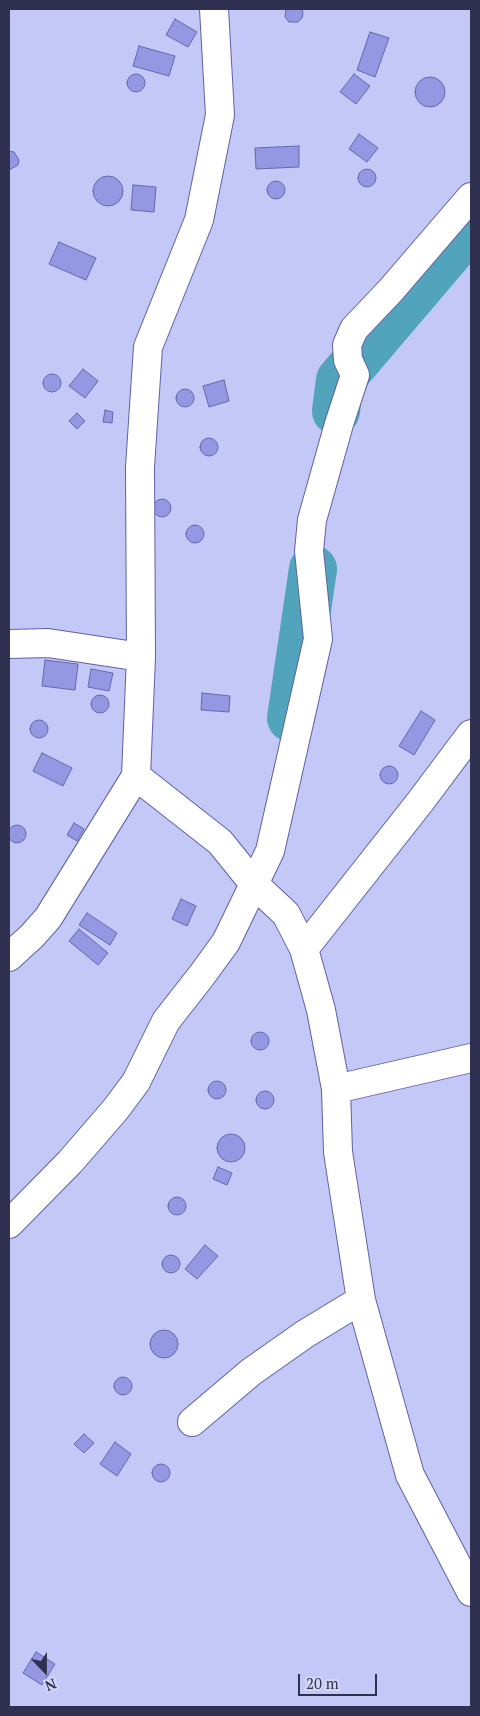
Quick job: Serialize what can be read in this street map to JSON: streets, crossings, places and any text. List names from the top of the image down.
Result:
{
  "scale_bar": "20 m",
  "north": "bottom"
}
